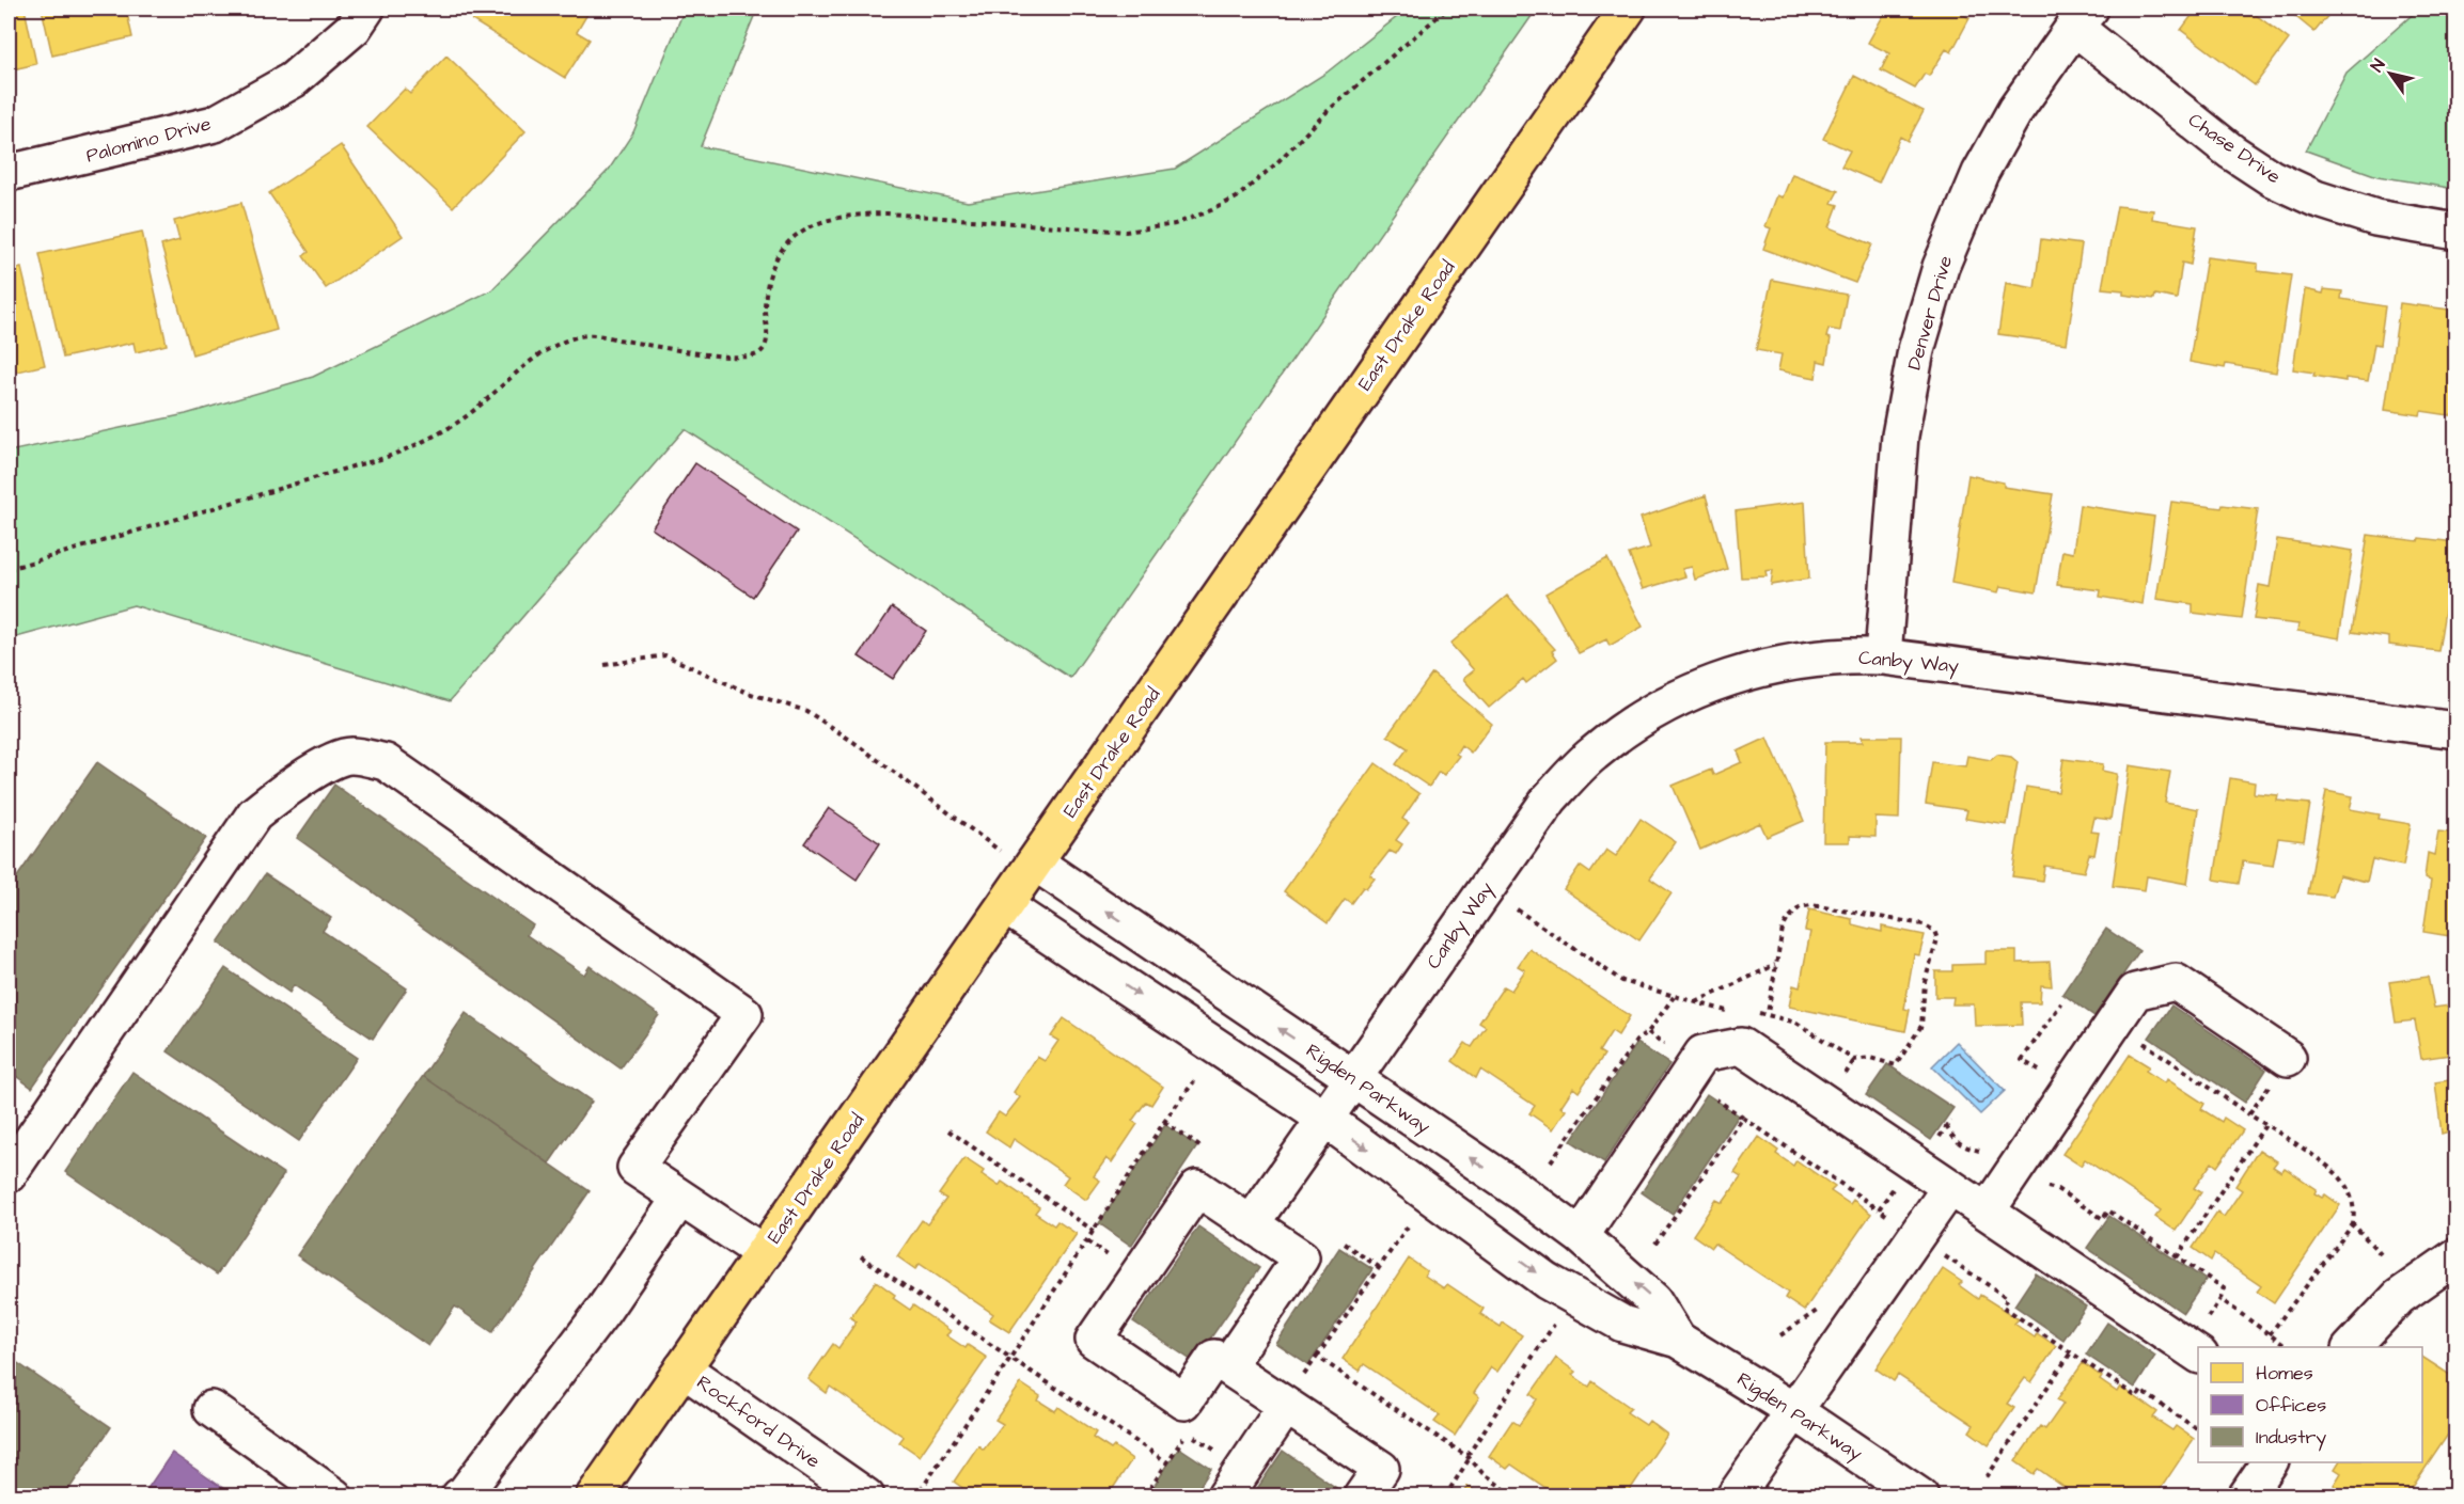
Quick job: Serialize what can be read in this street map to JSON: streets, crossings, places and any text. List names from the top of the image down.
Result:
{
  "streets": {
    "main road": ["East Drake Road"],
    "street": [
      "Palomino Drive",
      "Chase Drive",
      "Denver Drive",
      "Canby Way",
      "Rigden Parkway",
      "Rockford Drive"
    ]
  },
  "crossings": [
    ["Chase Drive", "Denver Drive"],
    ["Denver Drive", "Canby Way"],
    ["East Drake Road", "Rigden Parkway"],
    ["East Drake Road", "Rockford Drive"],
    ["Canby Way", "Rigden Parkway"]
  ],
  "legend": ["Homes", "Offices", "Industry"],
  "north": "top left"
}
